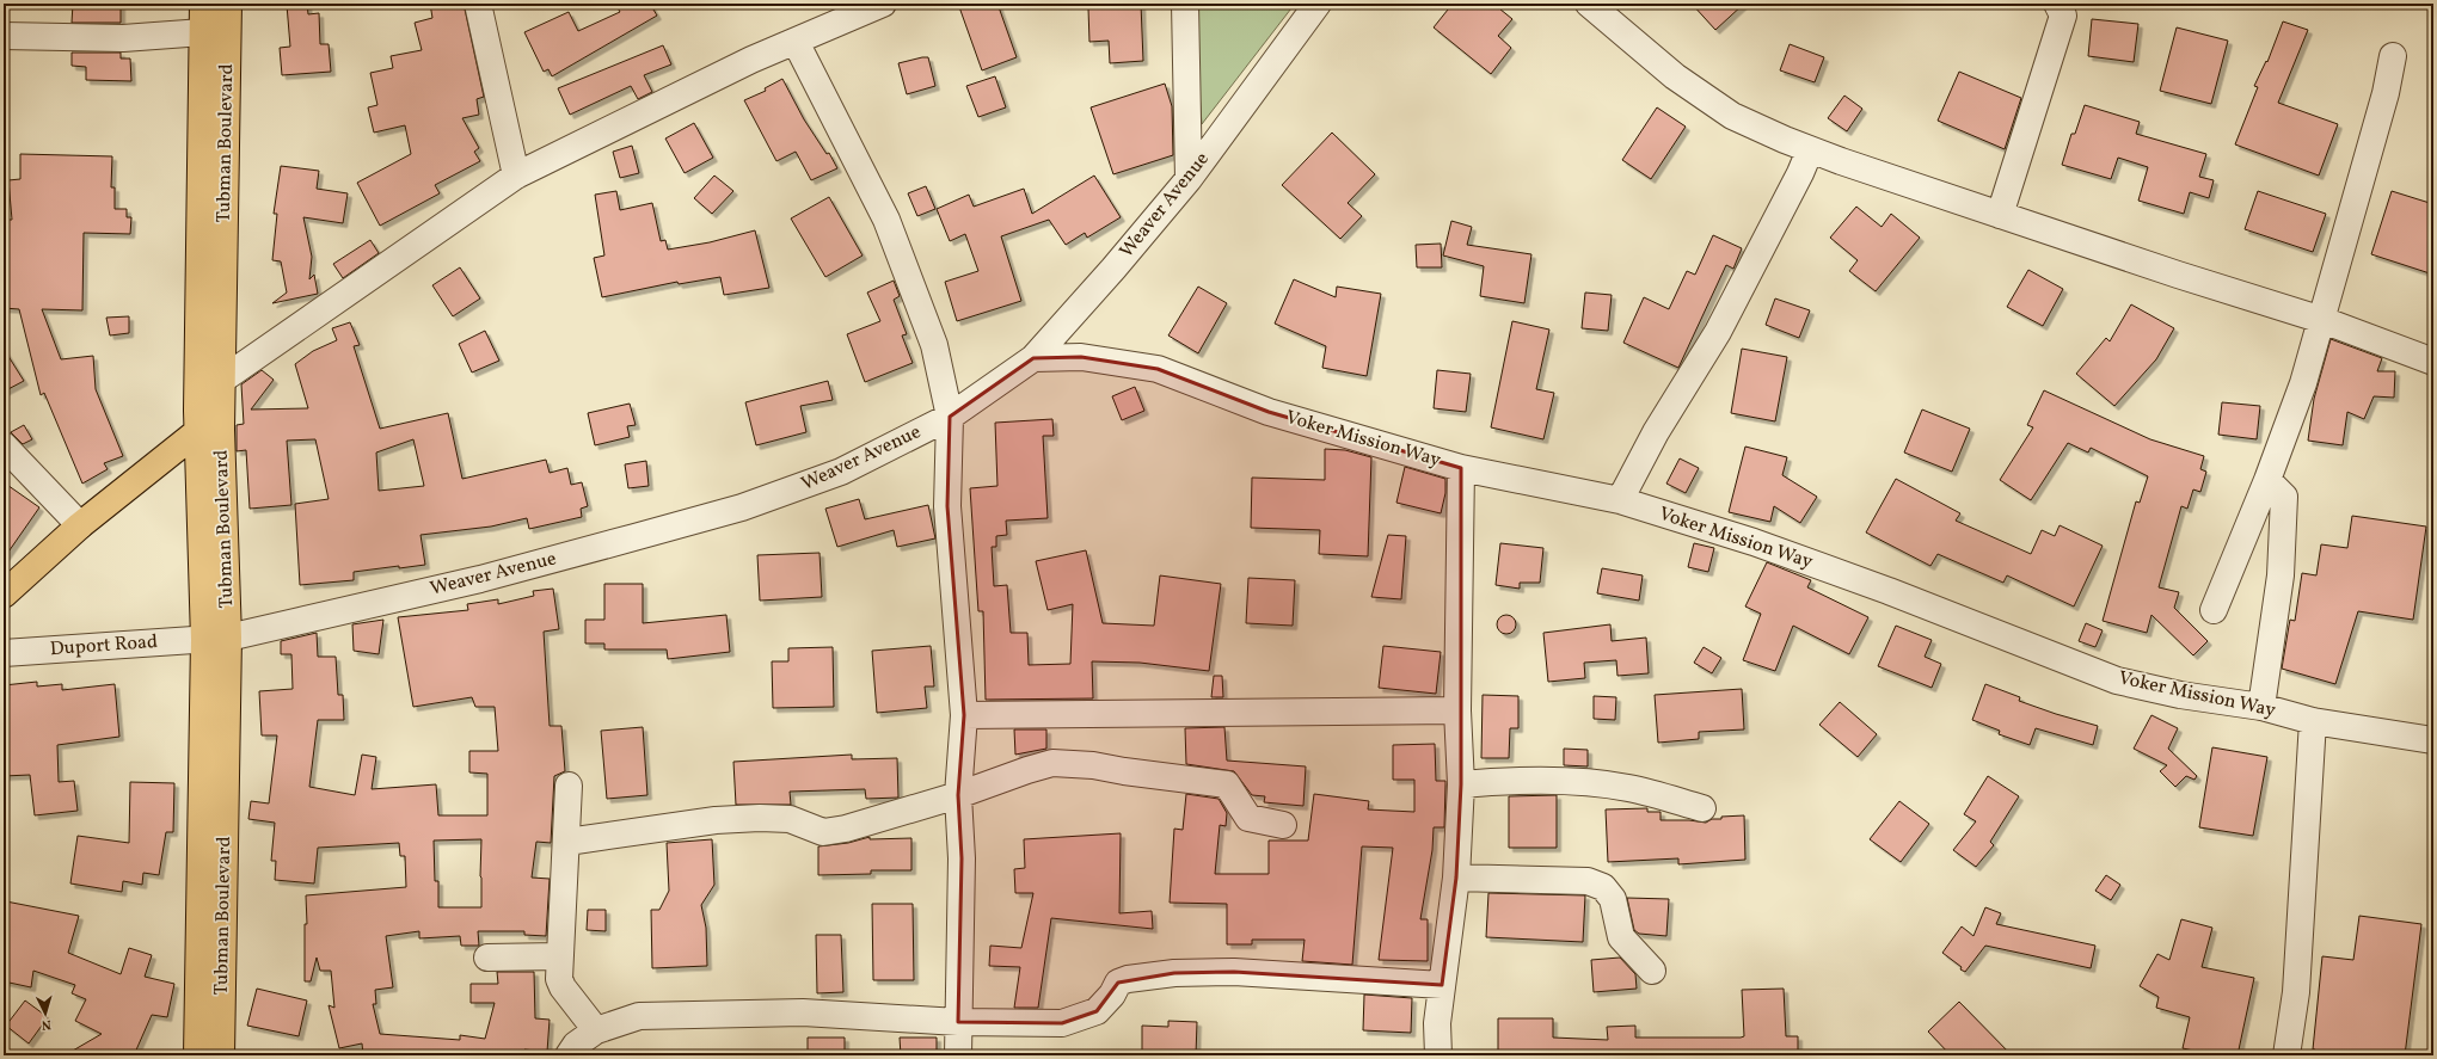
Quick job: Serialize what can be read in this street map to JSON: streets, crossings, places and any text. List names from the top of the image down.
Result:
{
  "streets": {
    "highway": ["Tubman Boulevard"],
    "street": ["Weaver Avenue", "Voker Mission Way", "Duport Road"]
  },
  "crossings": [
    ["Tubman Boulevard", "Weaver Avenue"],
    ["Tubman Boulevard", "Duport Road"],
    ["Weaver Avenue", "Voker Mission Way"],
    ["Weaver Avenue", "Duport Road"]
  ],
  "north": "bottom"
}
